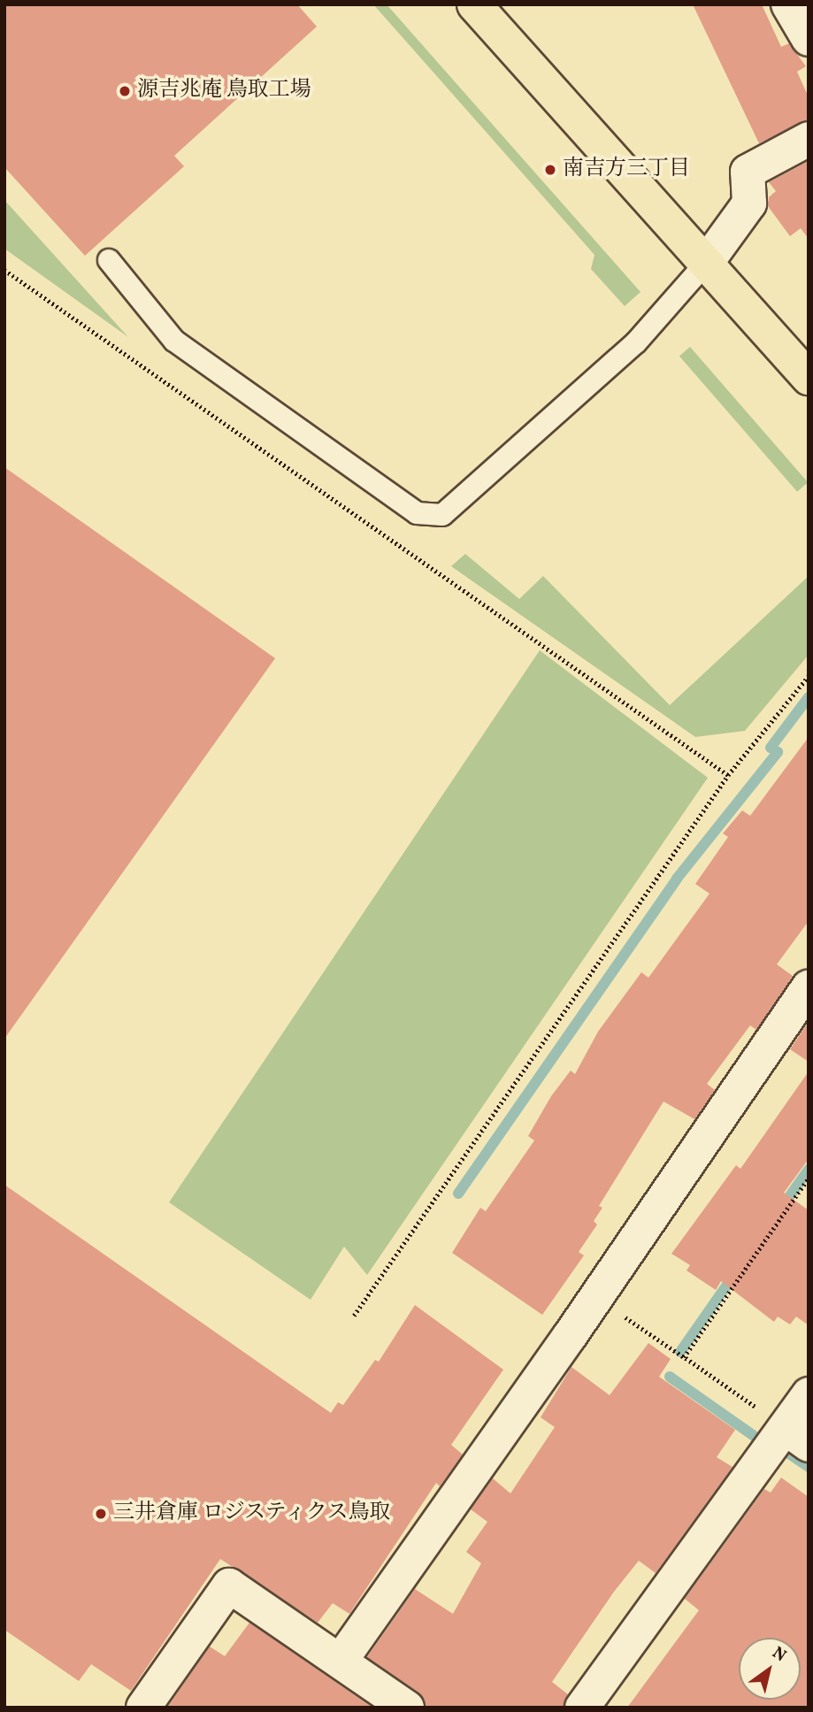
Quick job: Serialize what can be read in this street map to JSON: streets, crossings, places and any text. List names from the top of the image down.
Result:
{
  "places": ["源吉兆庵 鳥取工場", "南吉方三丁目", "三井倉庫 ロジスティクス鳥取"],
  "north": "top right"
}
